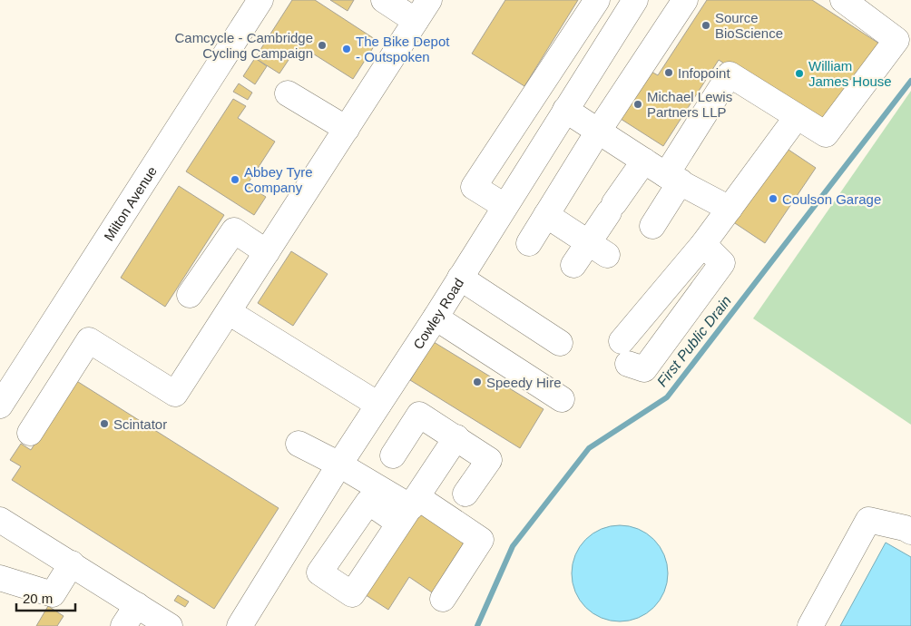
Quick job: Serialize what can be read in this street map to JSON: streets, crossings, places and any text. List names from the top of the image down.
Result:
{
  "streets": {
    "street": ["Milton Avenue", "Cowley Road"]
  },
  "water": ["First Public Drain"],
  "places": [
    "Source BioScience",
    "Camcycle - Cambridge Cycling Campaign",
    "The Bike Depot - Outspoken",
    "Infopoint",
    "William James House",
    "Michael Lewis Partners LLP",
    "Abbey Tyre Company",
    "Coulson Garage",
    "Speedy Hire",
    "Scintator"
  ],
  "scale_bar": "20 m"
}
